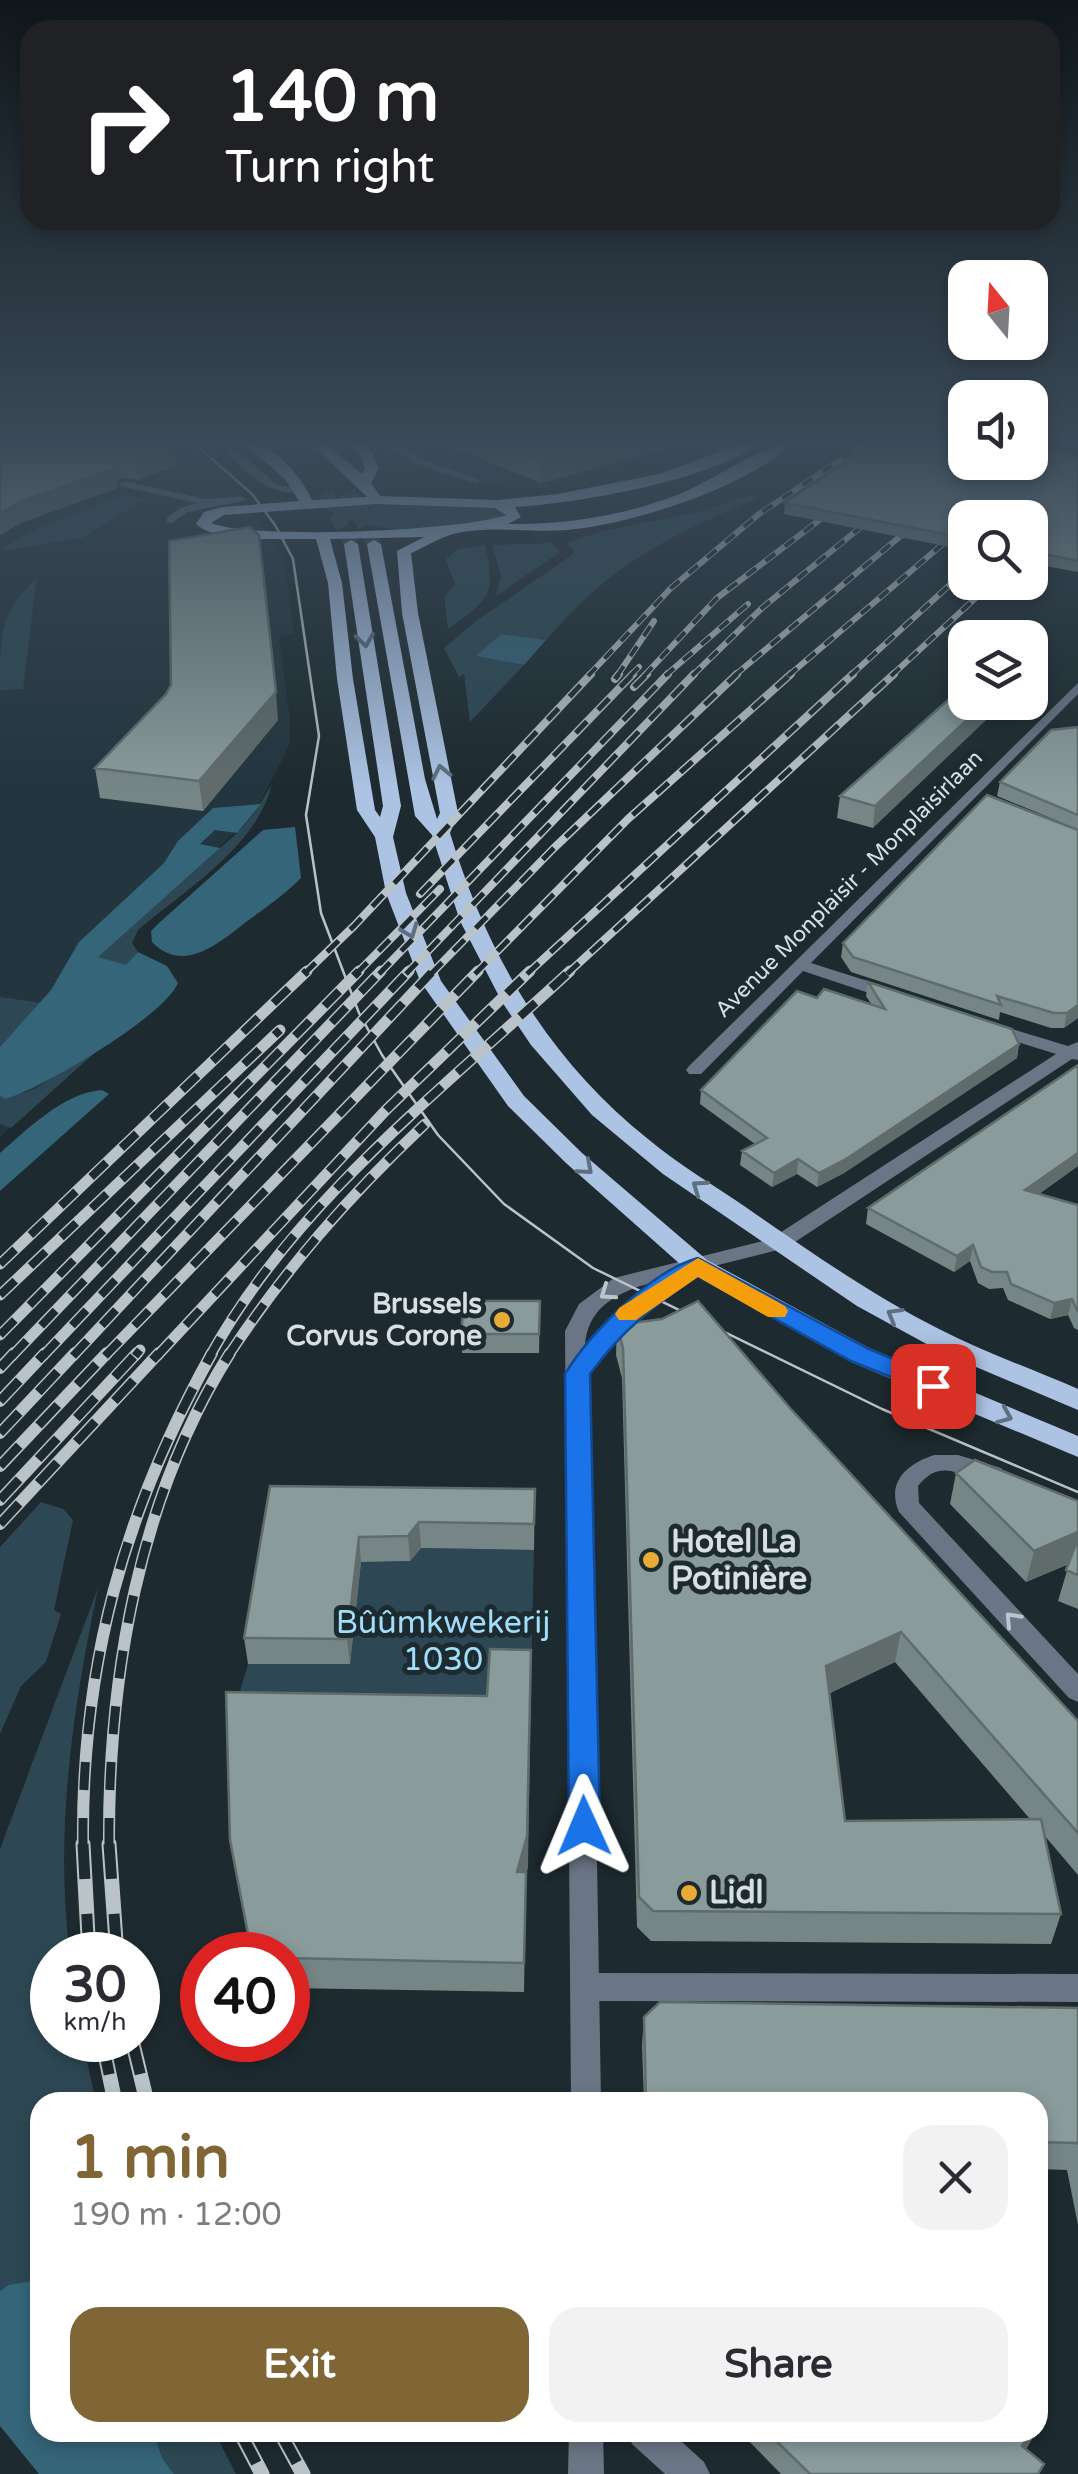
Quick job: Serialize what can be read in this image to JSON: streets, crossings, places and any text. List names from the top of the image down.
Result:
{
  "streets": {
    "street": ["Avenue Monplaisir - Monplaisirlaan"]
  },
  "parks": ["Bûûmkwekerij 1030"],
  "places": ["Brussels Corvus Corone", "Hotel La Potinière", "Lidl"],
  "north": "top",
  "page": {
    "turn": ["140 m", "Turn right"],
    "speed": "30 km/h",
    "limit": "40",
    "heading": ["1 min", "190 m · 12:00"],
    "buttons": ["Exit", "Share"]
  }
}
